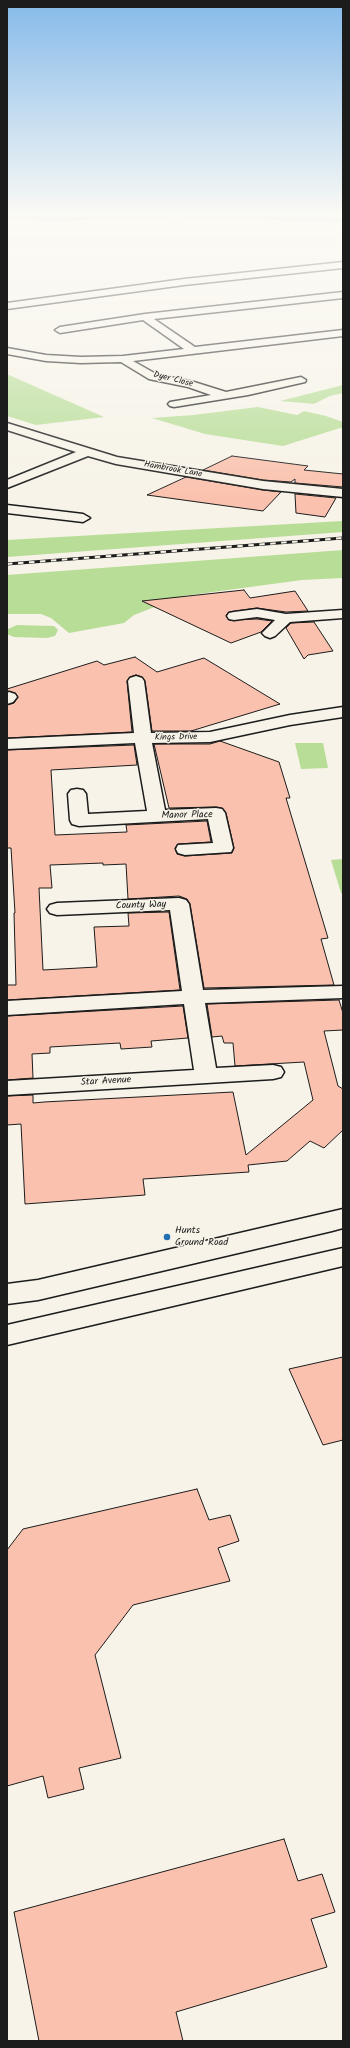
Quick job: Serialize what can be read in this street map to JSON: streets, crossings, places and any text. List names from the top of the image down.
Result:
{
  "streets": {
    "street": [
      "Dyer Close",
      "Hambrook Lane",
      "Kings Drive",
      "Manor Place",
      "County Way",
      "Star Avenue"
    ]
  },
  "crossings": [
    ["Kings Drive", "Manor Place"]
  ],
  "places": ["Hunts Ground Road"]
}
